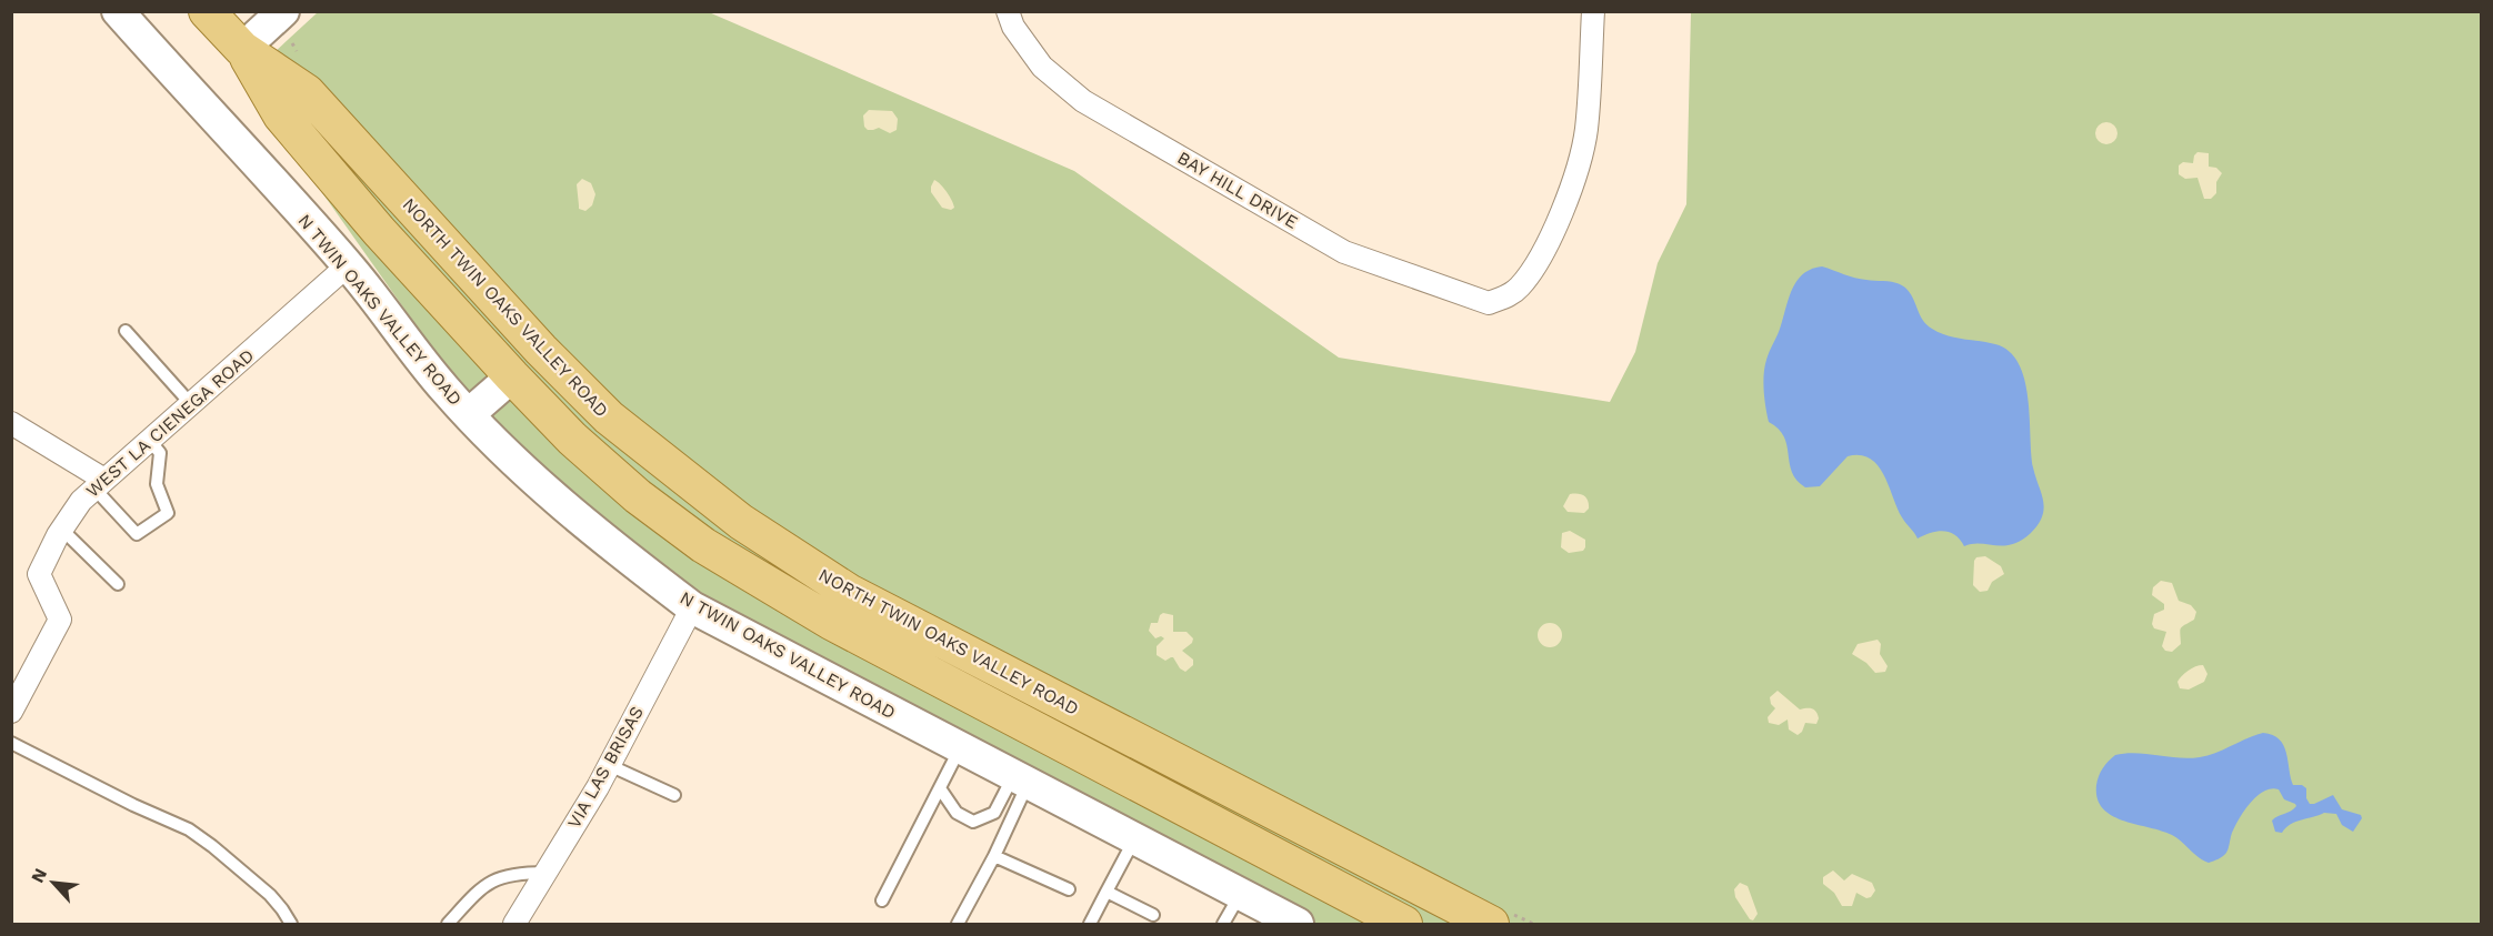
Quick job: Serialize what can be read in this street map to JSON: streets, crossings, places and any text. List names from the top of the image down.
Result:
{
  "streets": {
    "main road": ["NORTH TWIN OAKS VALLEY ROAD"],
    "street": [
      "BAY HILL DRIVE",
      "N TWIN OAKS VALLEY ROAD",
      "WEST LA CIENEGA ROAD",
      "VIA LAS BRISAS"
    ]
  },
  "crossings": [
    ["N TWIN OAKS VALLEY ROAD", "WEST LA CIENEGA ROAD"],
    ["N TWIN OAKS VALLEY ROAD", "VIA LAS BRISAS"]
  ],
  "north": "top left"
}
